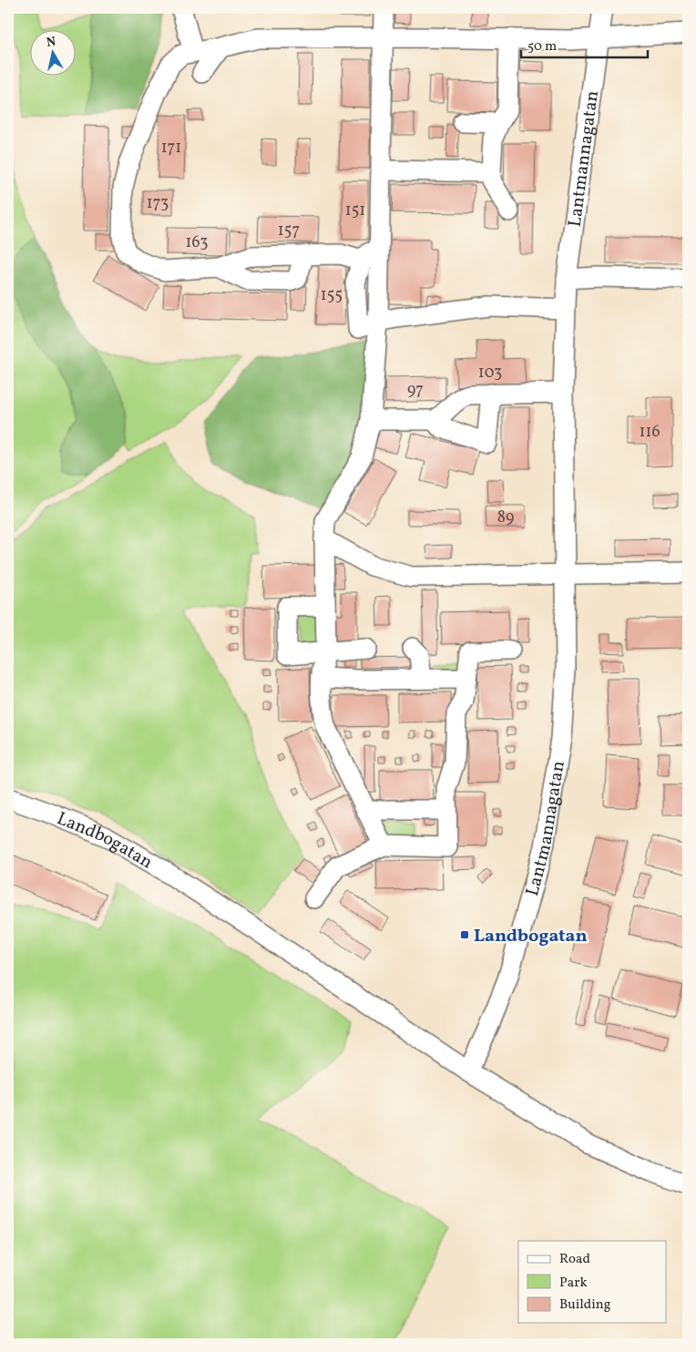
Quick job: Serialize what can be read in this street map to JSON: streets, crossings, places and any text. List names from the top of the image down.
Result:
{
  "streets": {
    "street": ["Lantmannagatan", "Landbogatan"]
  },
  "crossings": [
    ["Lantmannagatan", "Landbogatan"]
  ],
  "places": {
    "transit": ["Landbogatan"]
  },
  "house_numbers": [
    "171",
    "173",
    "151",
    "157",
    "163",
    "155",
    "103",
    "97",
    "116",
    "89"
  ],
  "legend": ["Road", "Park", "Building"],
  "scale_bar": "50 m",
  "north": "top"
}
